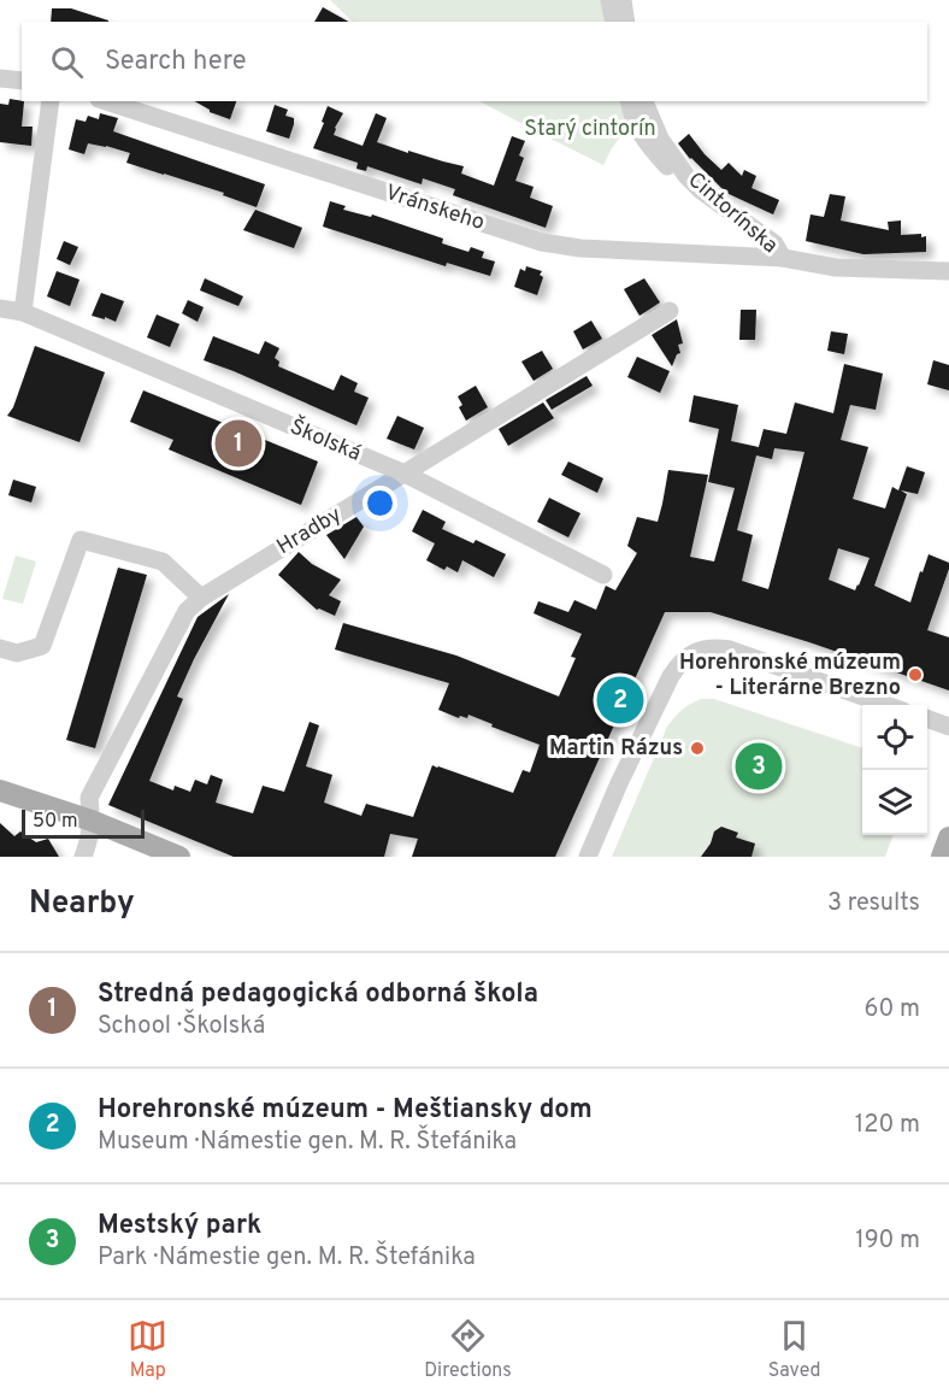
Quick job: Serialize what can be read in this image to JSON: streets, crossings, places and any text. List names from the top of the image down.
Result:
{
  "streets": {
    "street": [
      "Vránskeho",
      "Cintorínska",
      "Školská",
      "Hradby"
    ]
  },
  "crossings": [
    ["Vránskeho", "Cintorínska"],
    ["Školská", "Hradby"]
  ],
  "parks": ["Starý cintorín"],
  "places": ["Horehronské múzeum - Literárne Brezno", "Martin Rázus"],
  "scale_bar": "50 m",
  "page": {
    "search": "Search here",
    "pins": ["1", "2", "3"],
    "scale": "50 m",
    "heading": ["Nearby", "3 results"],
    "list": [
      {
        "mark": "1",
        "name": "Stredná pedagogická odborná škola",
        "note": "School · Školská",
        "value": "60 m"
      },
      {
        "mark": "2",
        "name": "Horehronské múzeum - Meštiansky dom",
        "note": "Museum · Námestie gen. M. R. Štefánika",
        "value": "120 m"
      },
      {
        "mark": "3",
        "name": "Mestský park",
        "note": "Park · Námestie gen. M. R. Štefánika",
        "value": "190 m"
      }
    ],
    "nav": ["Map", "Directions", "Saved"]
  }
}
